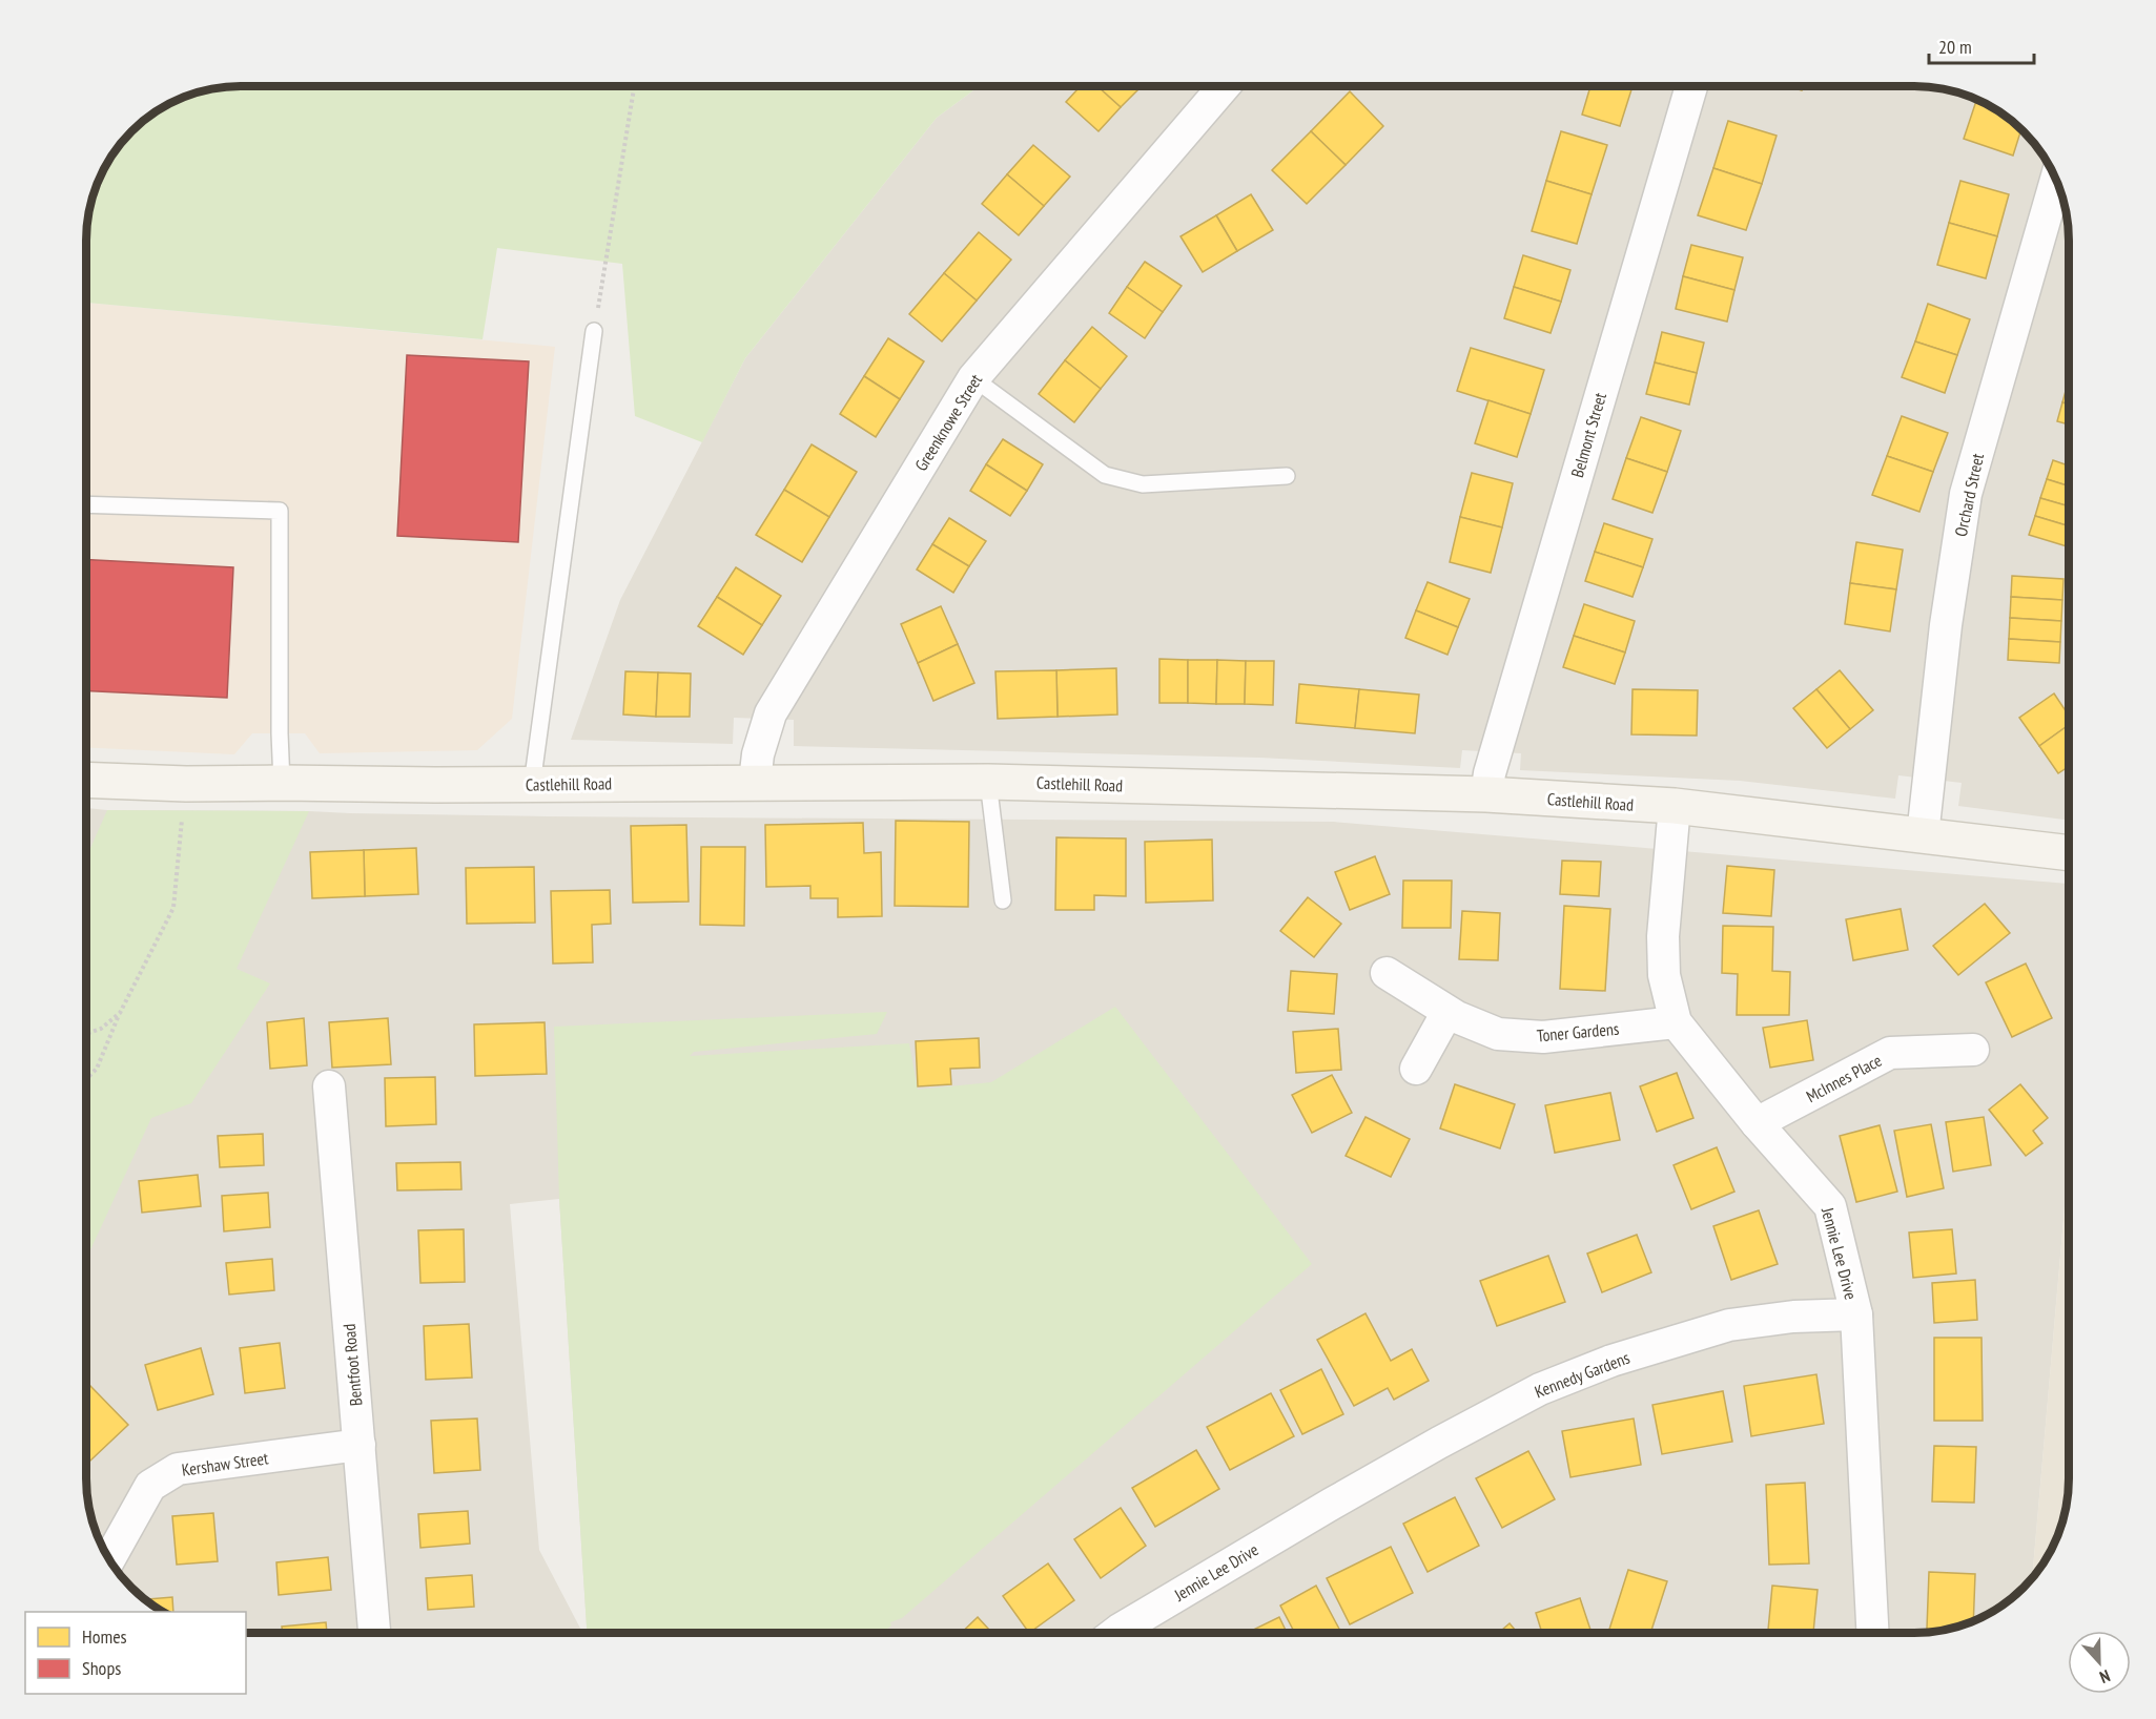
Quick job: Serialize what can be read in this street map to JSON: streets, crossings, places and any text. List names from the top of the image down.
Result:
{
  "streets": {
    "main road": ["Castlehill Road"],
    "street": [
      "Greenknowe Street",
      "Belmont Street",
      "Orchard Street",
      "Toner Gardens",
      "McInnes Place",
      "Jennie Lee Drive",
      "Bentfoot Road",
      "Kennedy Gardens",
      "Kershaw Street"
    ]
  },
  "crossings": [
    ["Greenknowe Street", "Castlehill Road"],
    ["Belmont Street", "Castlehill Road"],
    ["Orchard Street", "Castlehill Road"],
    ["Castlehill Road", "Jennie Lee Drive"],
    ["Toner Gardens", "Jennie Lee Drive"],
    ["McInnes Place", "Jennie Lee Drive"],
    ["Jennie Lee Drive", "Kennedy Gardens"],
    ["Bentfoot Road", "Kershaw Street"]
  ],
  "legend": ["Homes", "Shops"],
  "scale_bar": "20 m",
  "north": "bottom"
}
